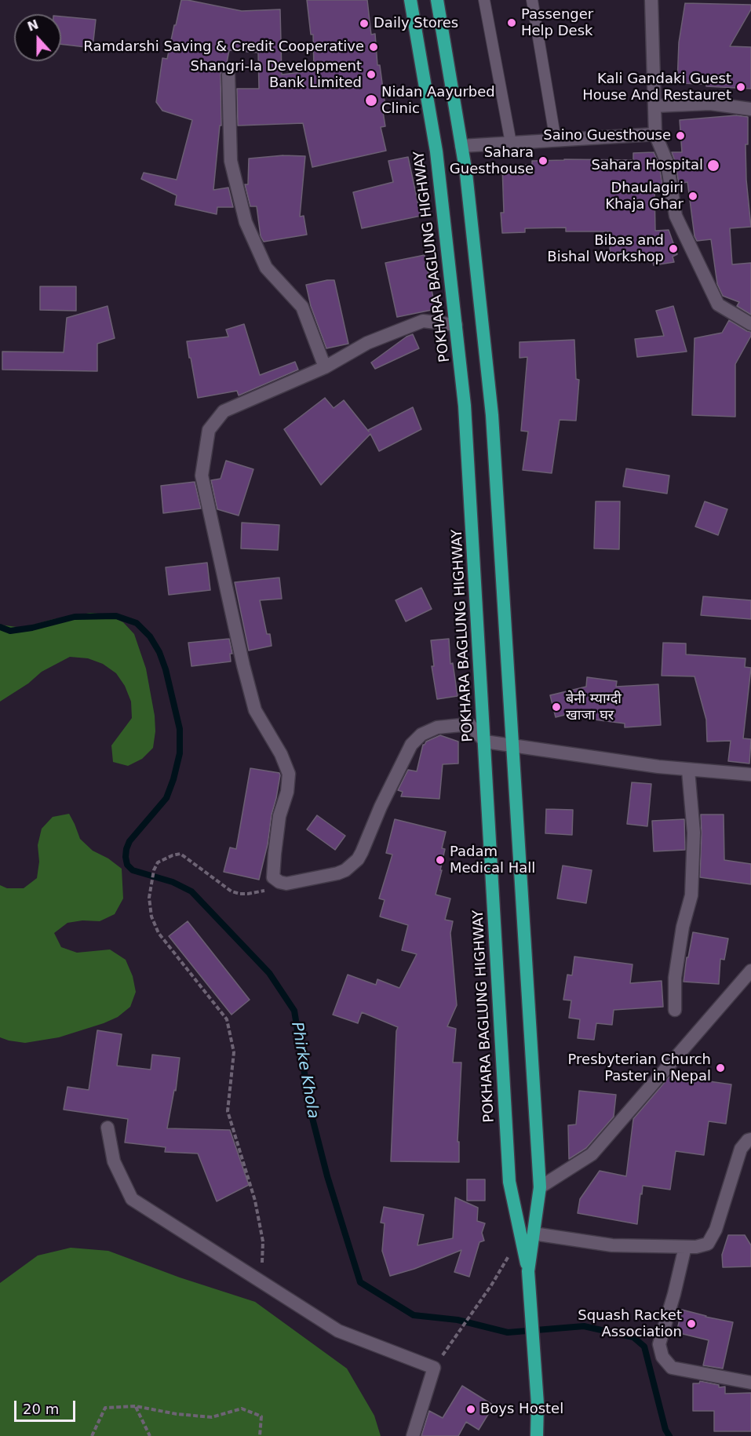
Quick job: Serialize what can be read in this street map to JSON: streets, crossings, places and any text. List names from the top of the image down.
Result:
{
  "streets": {
    "highway": ["POKHARA BAGLUNG HIGHWAY"]
  },
  "water": ["Phirke Khola"],
  "places": [
    "Passenger Help Desk",
    "Daily Stores",
    "Ramdarshi Saving & Credit Cooperative",
    "Shangri-la Development Bank Limited",
    "Kali Gandaki Guest House And Restauret",
    "Nidan Aayurbed Clinic",
    "Saino Guesthouse",
    "Sahara Guesthouse",
    "Sahara Hospital",
    "Dhaulagiri Khaja Ghar",
    "Bibas and Bishal Workshop",
    "बेनी म्याग्दी खाजा घर",
    "Padam Medical Hall",
    "Presbyterian Church Paster in Nepal",
    "Squash Racket Association",
    "Boys Hostel"
  ],
  "scale_bar": "20 m",
  "north": "top"
}
